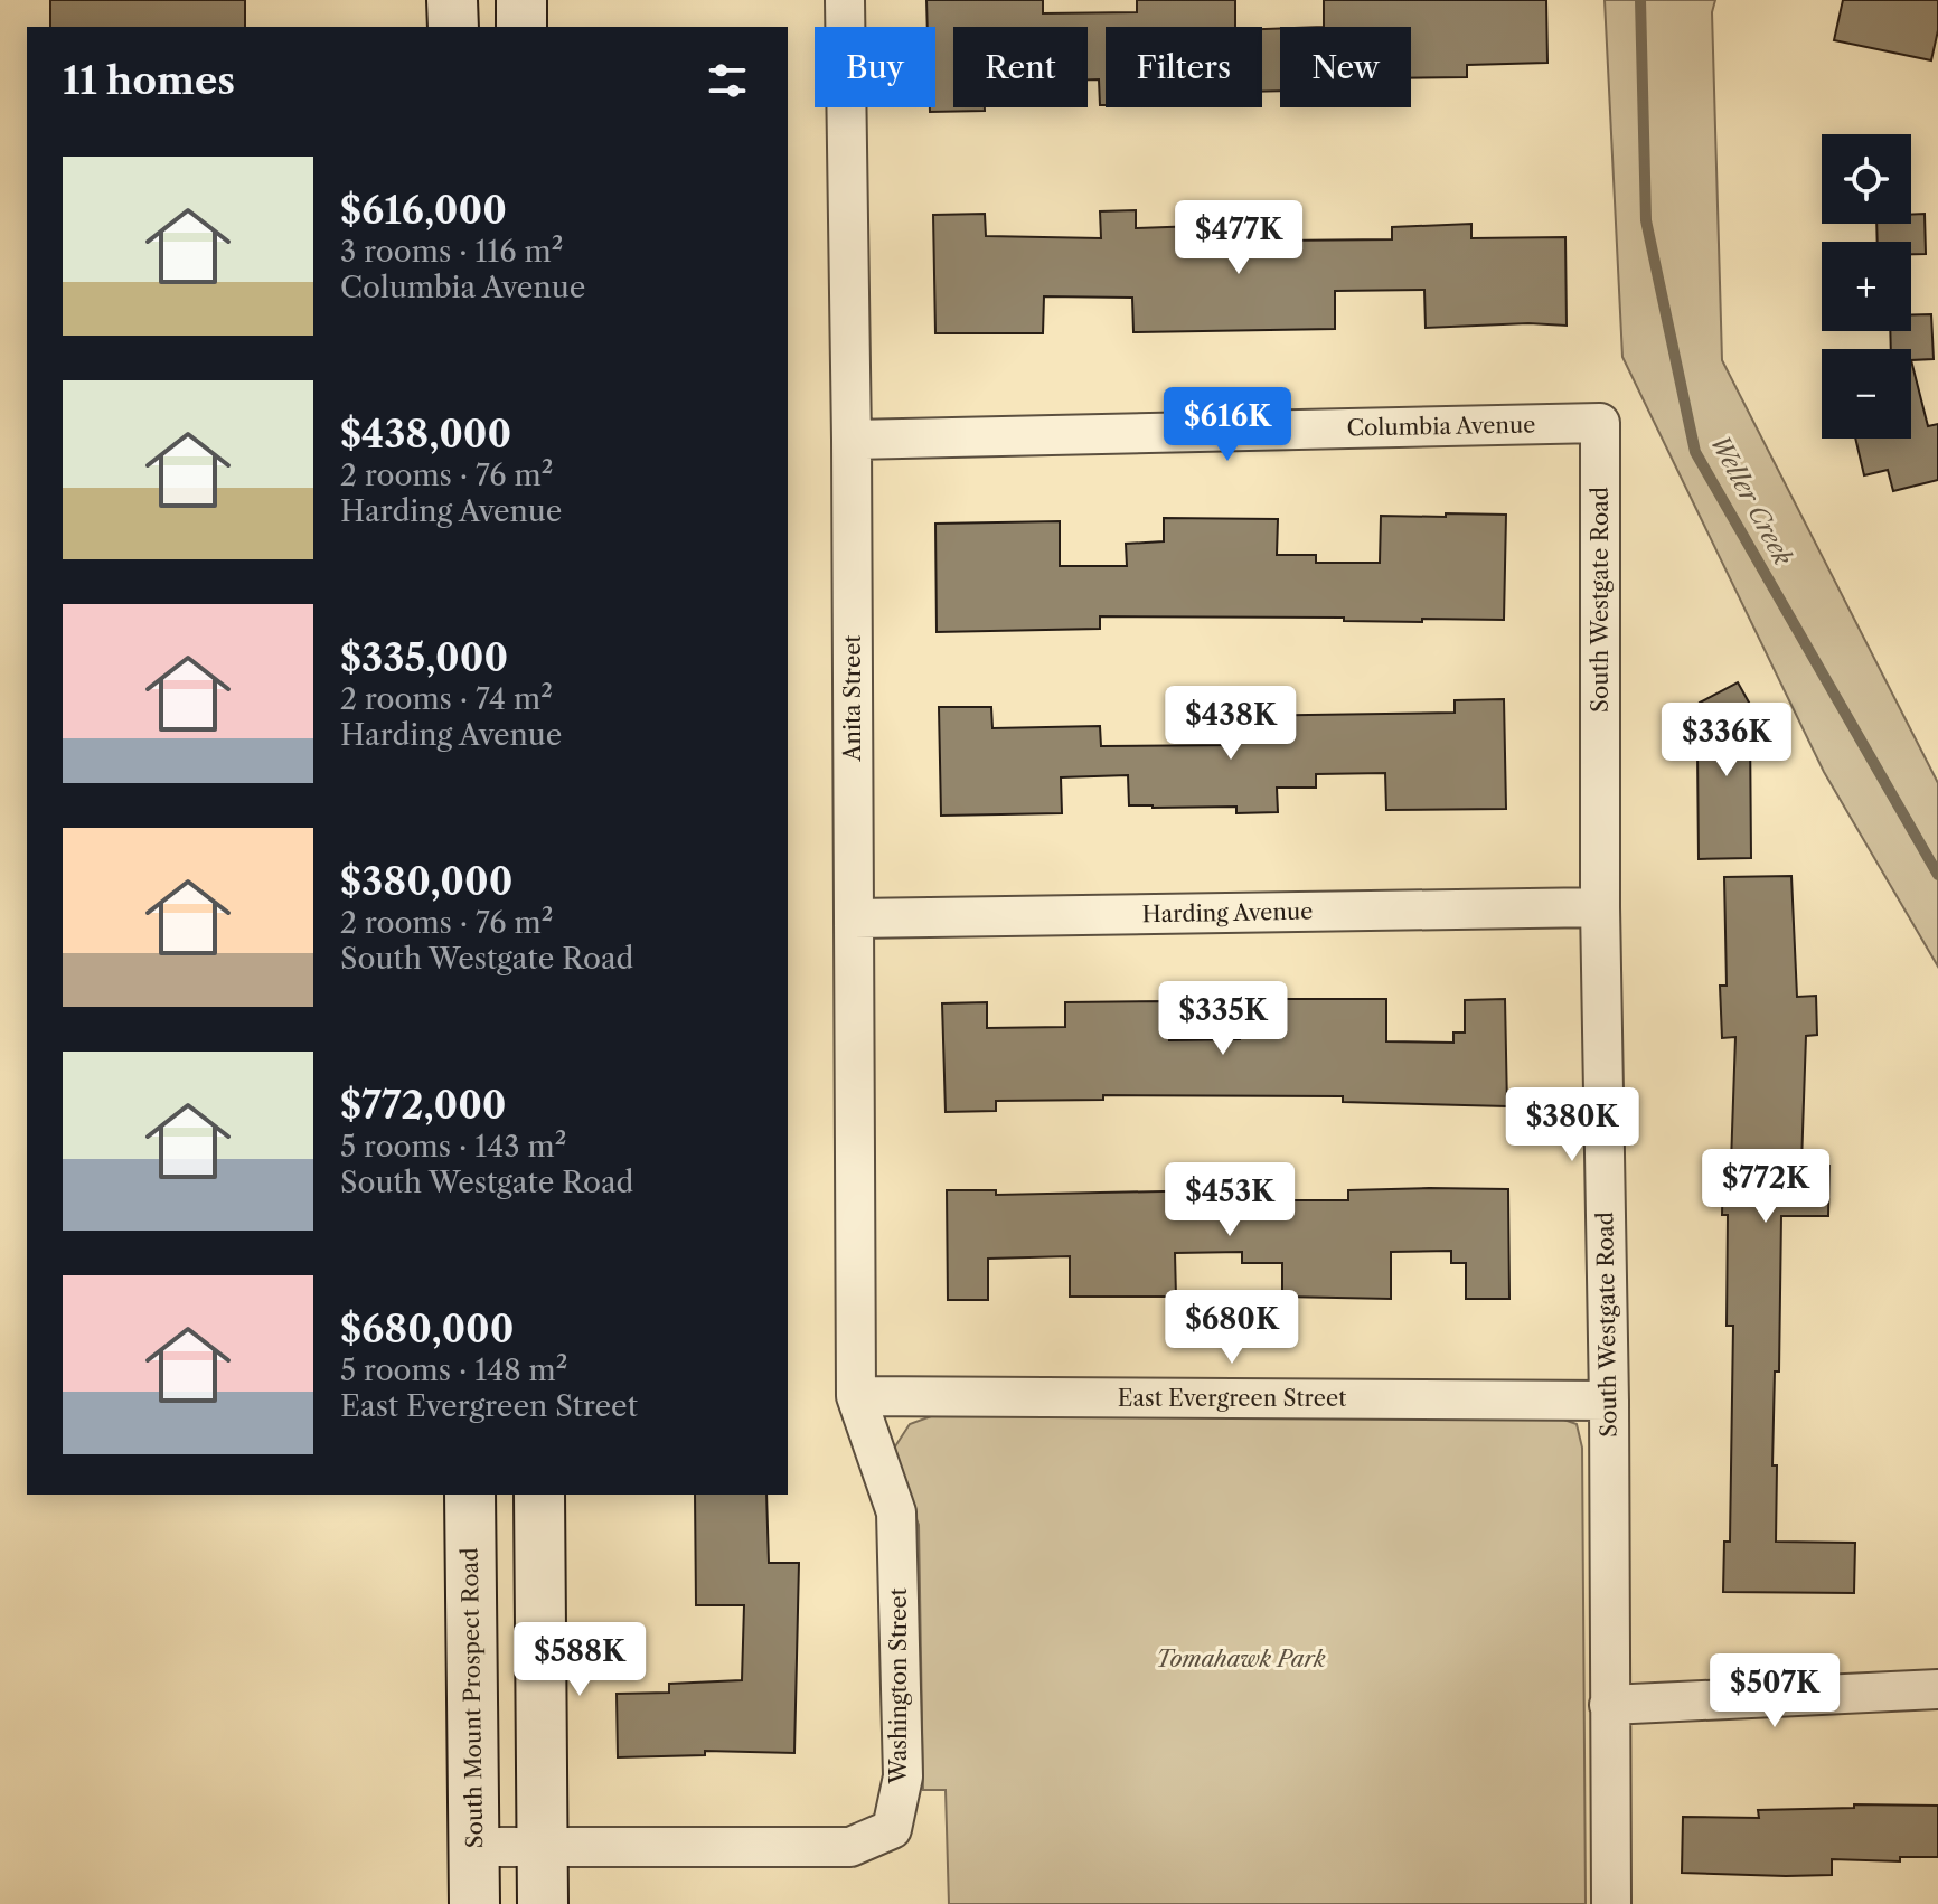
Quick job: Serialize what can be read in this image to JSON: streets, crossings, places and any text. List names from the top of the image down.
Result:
{
  "streets": {
    "main road": ["South Mount Prospect Road"],
    "street": [
      "Columbia Avenue",
      "South Westgate Road",
      "Anita Street",
      "Harding Avenue",
      "East Evergreen Street",
      "Washington Street"
    ]
  },
  "crossings": [
    ["Columbia Avenue", "South Westgate Road"],
    ["Columbia Avenue", "Anita Street"],
    ["South Westgate Road", "Harding Avenue"],
    ["South Westgate Road", "East Evergreen Street"],
    ["Anita Street", "Harding Avenue"],
    ["Anita Street", "East Evergreen Street"],
    ["Anita Street", "Washington Street"],
    ["East Evergreen Street", "Washington Street"],
    ["Washington Street", "South Mount Prospect Road"]
  ],
  "water": ["Weller Creek"],
  "parks": ["Tomahawk Park"],
  "page": {
    "chip": [
      "Buy",
      "Rent",
      "Filters",
      "New"
    ],
    "heading": "11 homes",
    "map_buttons": ["+", "−"],
    "list": [
      {
        "name": "$616,000",
        "note": "3 rooms · 116 m² · Columbia Avenue"
      },
      {
        "name": "$438,000",
        "note": "2 rooms · 76 m² · Harding Avenue"
      },
      {
        "name": "$335,000",
        "note": "2 rooms · 74 m² · Harding Avenue"
      },
      {
        "name": "$380,000",
        "note": "2 rooms · 76 m² · South Westgate Road"
      },
      {
        "name": "$772,000",
        "note": "5 rooms · 143 m² · South Westgate Road"
      },
      {
        "name": "$680,000",
        "note": "5 rooms · 148 m² · East Evergreen Street"
      }
    ],
    "price": [
      "$477K",
      "$616K",
      "$438K",
      "$336K",
      "$335K",
      "$380K",
      "$772K",
      "$453K",
      "$680K",
      "$588K",
      "$507K"
    ]
  }
}
